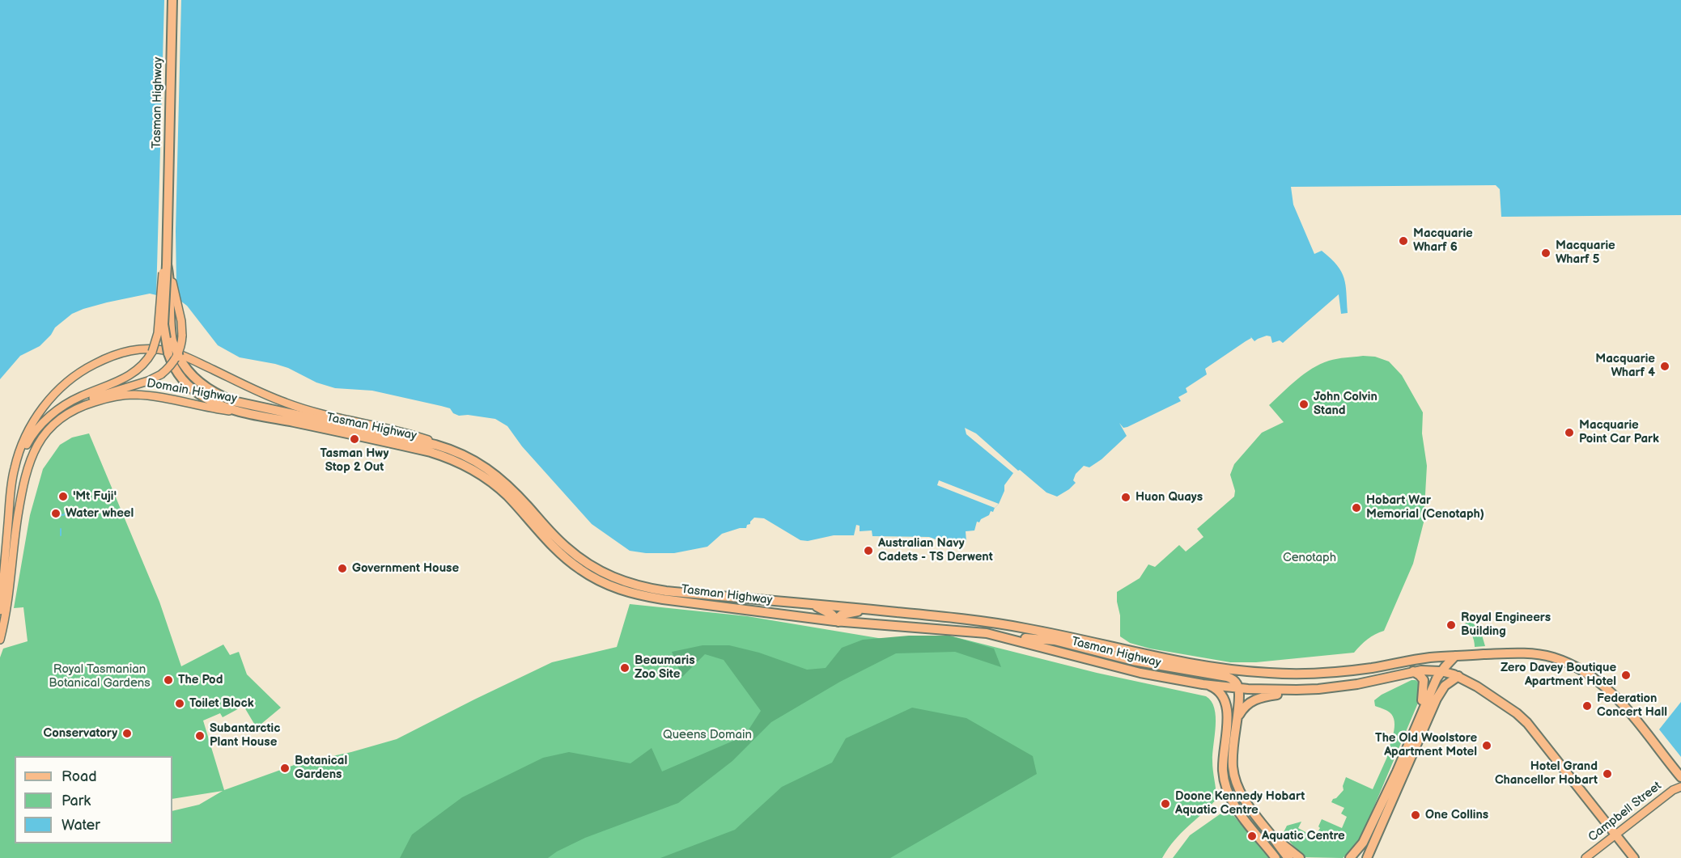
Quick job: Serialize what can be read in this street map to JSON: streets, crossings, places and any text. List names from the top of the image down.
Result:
{
  "streets": {
    "highway": ["Tasman Highway"],
    "main road": ["Domain Highway", "Campbell Street"]
  },
  "crossings": [
    ["Tasman Highway", "Domain Highway"],
    ["Tasman Highway", "Campbell Street"]
  ],
  "parks": ["Cenotaph", "Royal Tasmanian Botanical Gardens", "Queens Domain"],
  "places": [
    "Macquarie Wharf 6",
    "Macquarie Wharf 5",
    "Macquarie Wharf 4",
    "John Colvin Stand",
    "Macquarie Point Car Park",
    "Tasman Hwy Stop 2 Out",
    "'Mt Fuji'",
    "Huon Quays",
    "Hobart War Memorial (Cenotaph)",
    "Water wheel",
    "Australian Navy Cadets - TS Derwent",
    "Government House",
    "Royal Engineers Building",
    "Beaumaris Zoo Site",
    "Zero Davey Boutique Apartment Hotel",
    "The Pod",
    "Toilet Block",
    "Federation Concert Hall",
    "Conservatory",
    "Subantarctic Plant House",
    "The Old Woolstore Apartment Motel",
    "Botanical Gardens",
    "Hotel Grand Chancellor Hobart",
    "Doone Kennedy Hobart Aquatic Centre",
    "One Collins",
    "Aquatic Centre"
  ],
  "legend": ["Road", "Park", "Water"]
}
